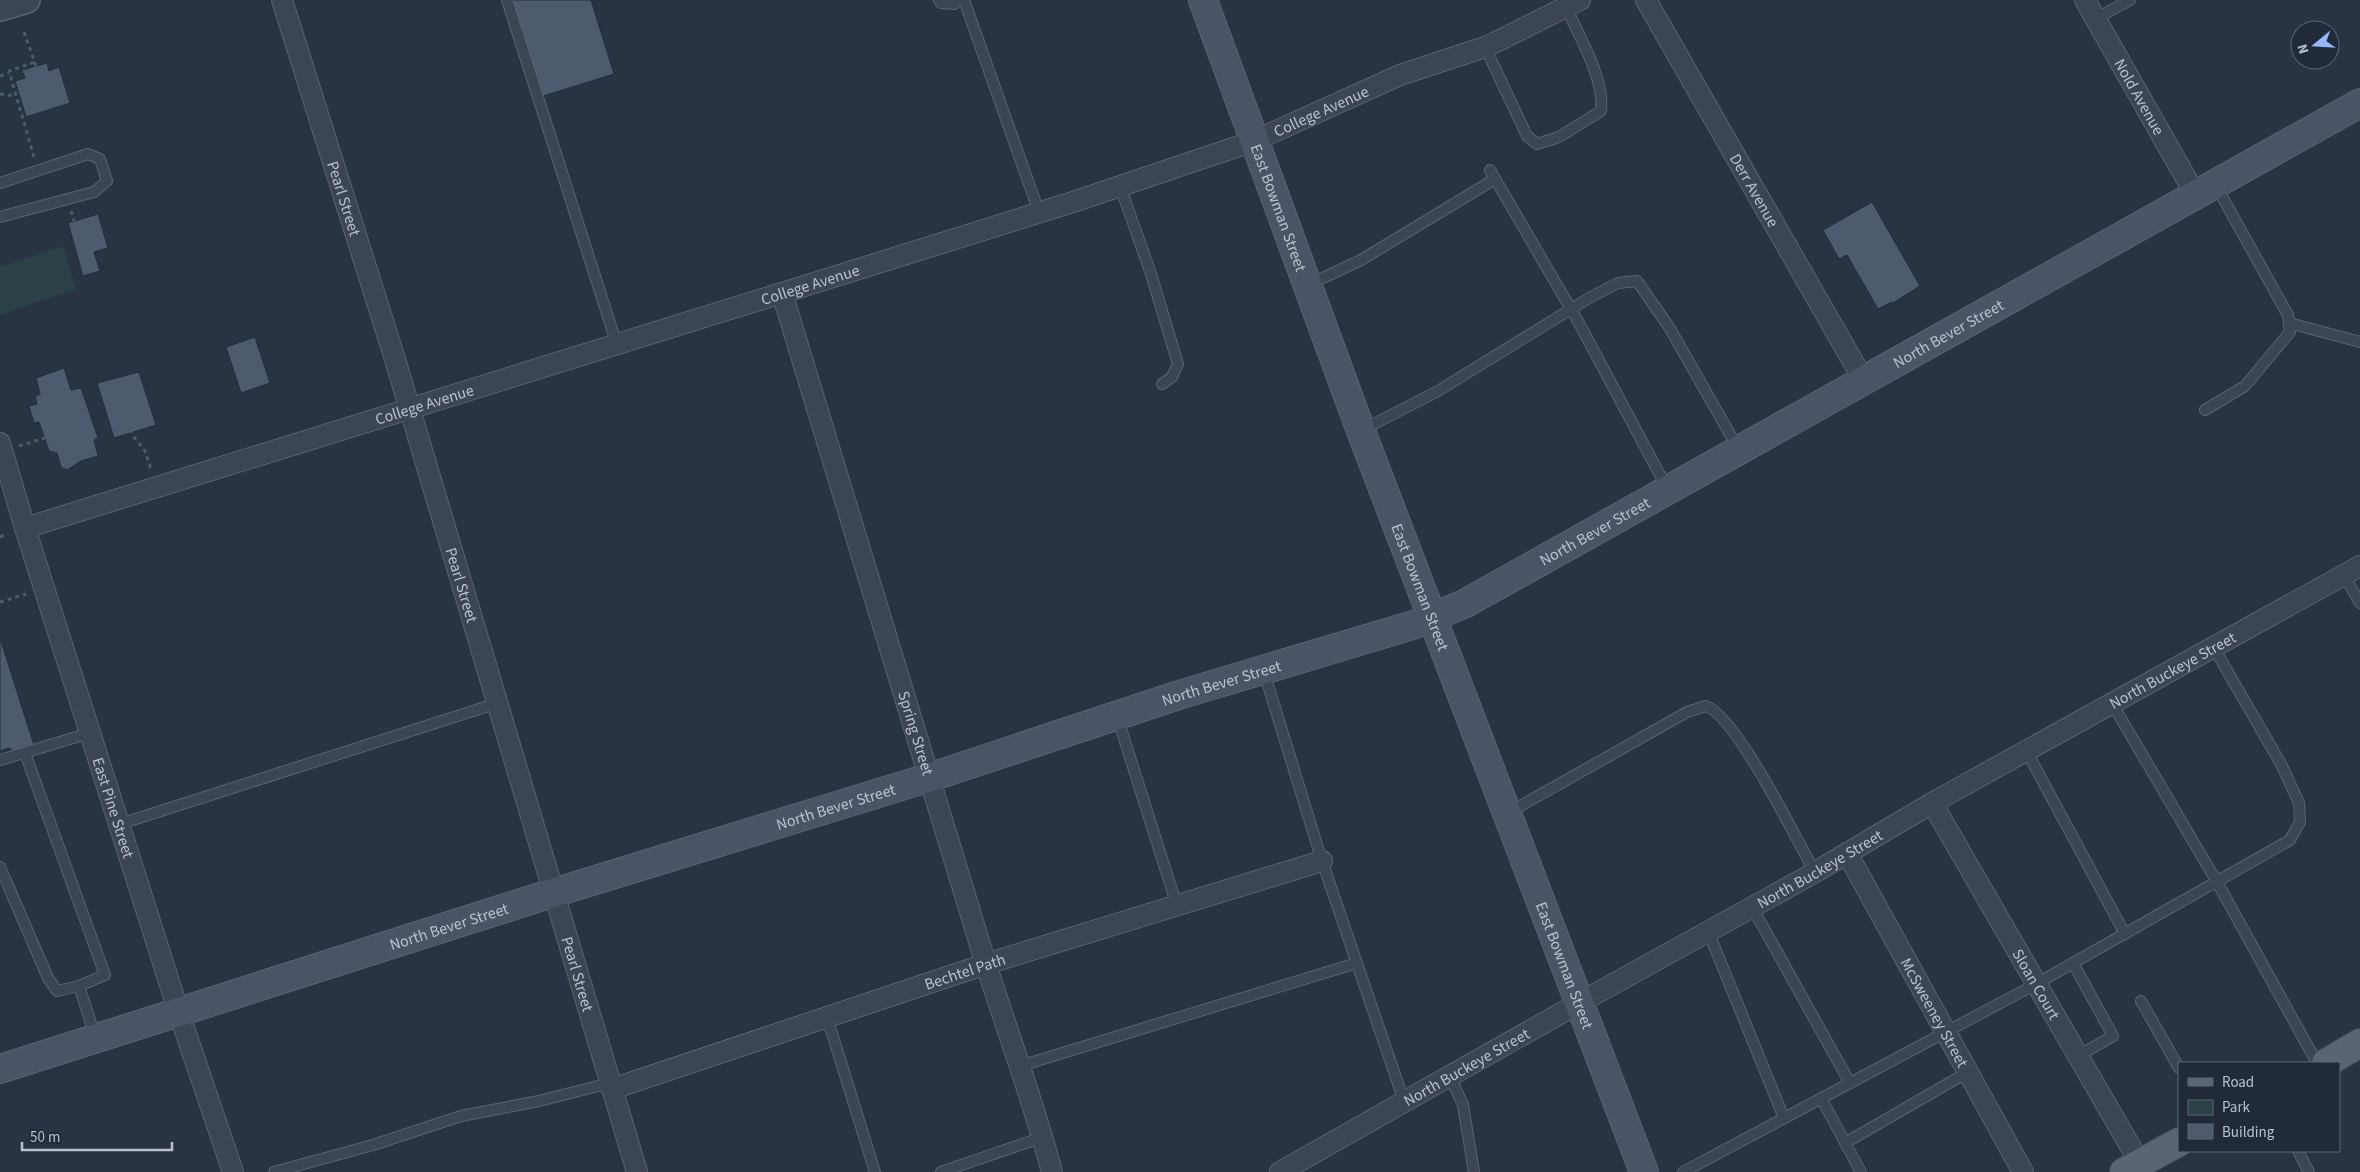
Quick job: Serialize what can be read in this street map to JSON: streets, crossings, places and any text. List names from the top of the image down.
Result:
{
  "streets": {
    "main road": ["East Bowman Street", "North Bever Street"],
    "street": [
      "Nold Avenue",
      "College Avenue",
      "Derr Avenue",
      "Pearl Street",
      "North Buckeye Street",
      "Spring Street",
      "East Pine Street",
      "Bechtel Path",
      "Sloan Court",
      "McSweeney Street"
    ]
  },
  "crossings": [
    ["Nold Avenue", "North Bever Street"],
    ["College Avenue", "Pearl Street"],
    ["College Avenue", "East Bowman Street"],
    ["College Avenue", "Spring Street"],
    ["College Avenue", "East Pine Street"],
    ["Derr Avenue", "North Bever Street"],
    ["Pearl Street", "North Bever Street"],
    ["Pearl Street", "Bechtel Path"],
    ["East Bowman Street", "North Bever Street"],
    ["East Bowman Street", "North Buckeye Street"],
    ["North Bever Street", "Spring Street"],
    ["North Bever Street", "East Pine Street"],
    ["North Buckeye Street", "Sloan Court"],
    ["North Buckeye Street", "McSweeney Street"],
    ["Spring Street", "Bechtel Path"]
  ],
  "legend": ["Road", "Park", "Building"],
  "scale_bar": "50 m",
  "north": "left"
}
